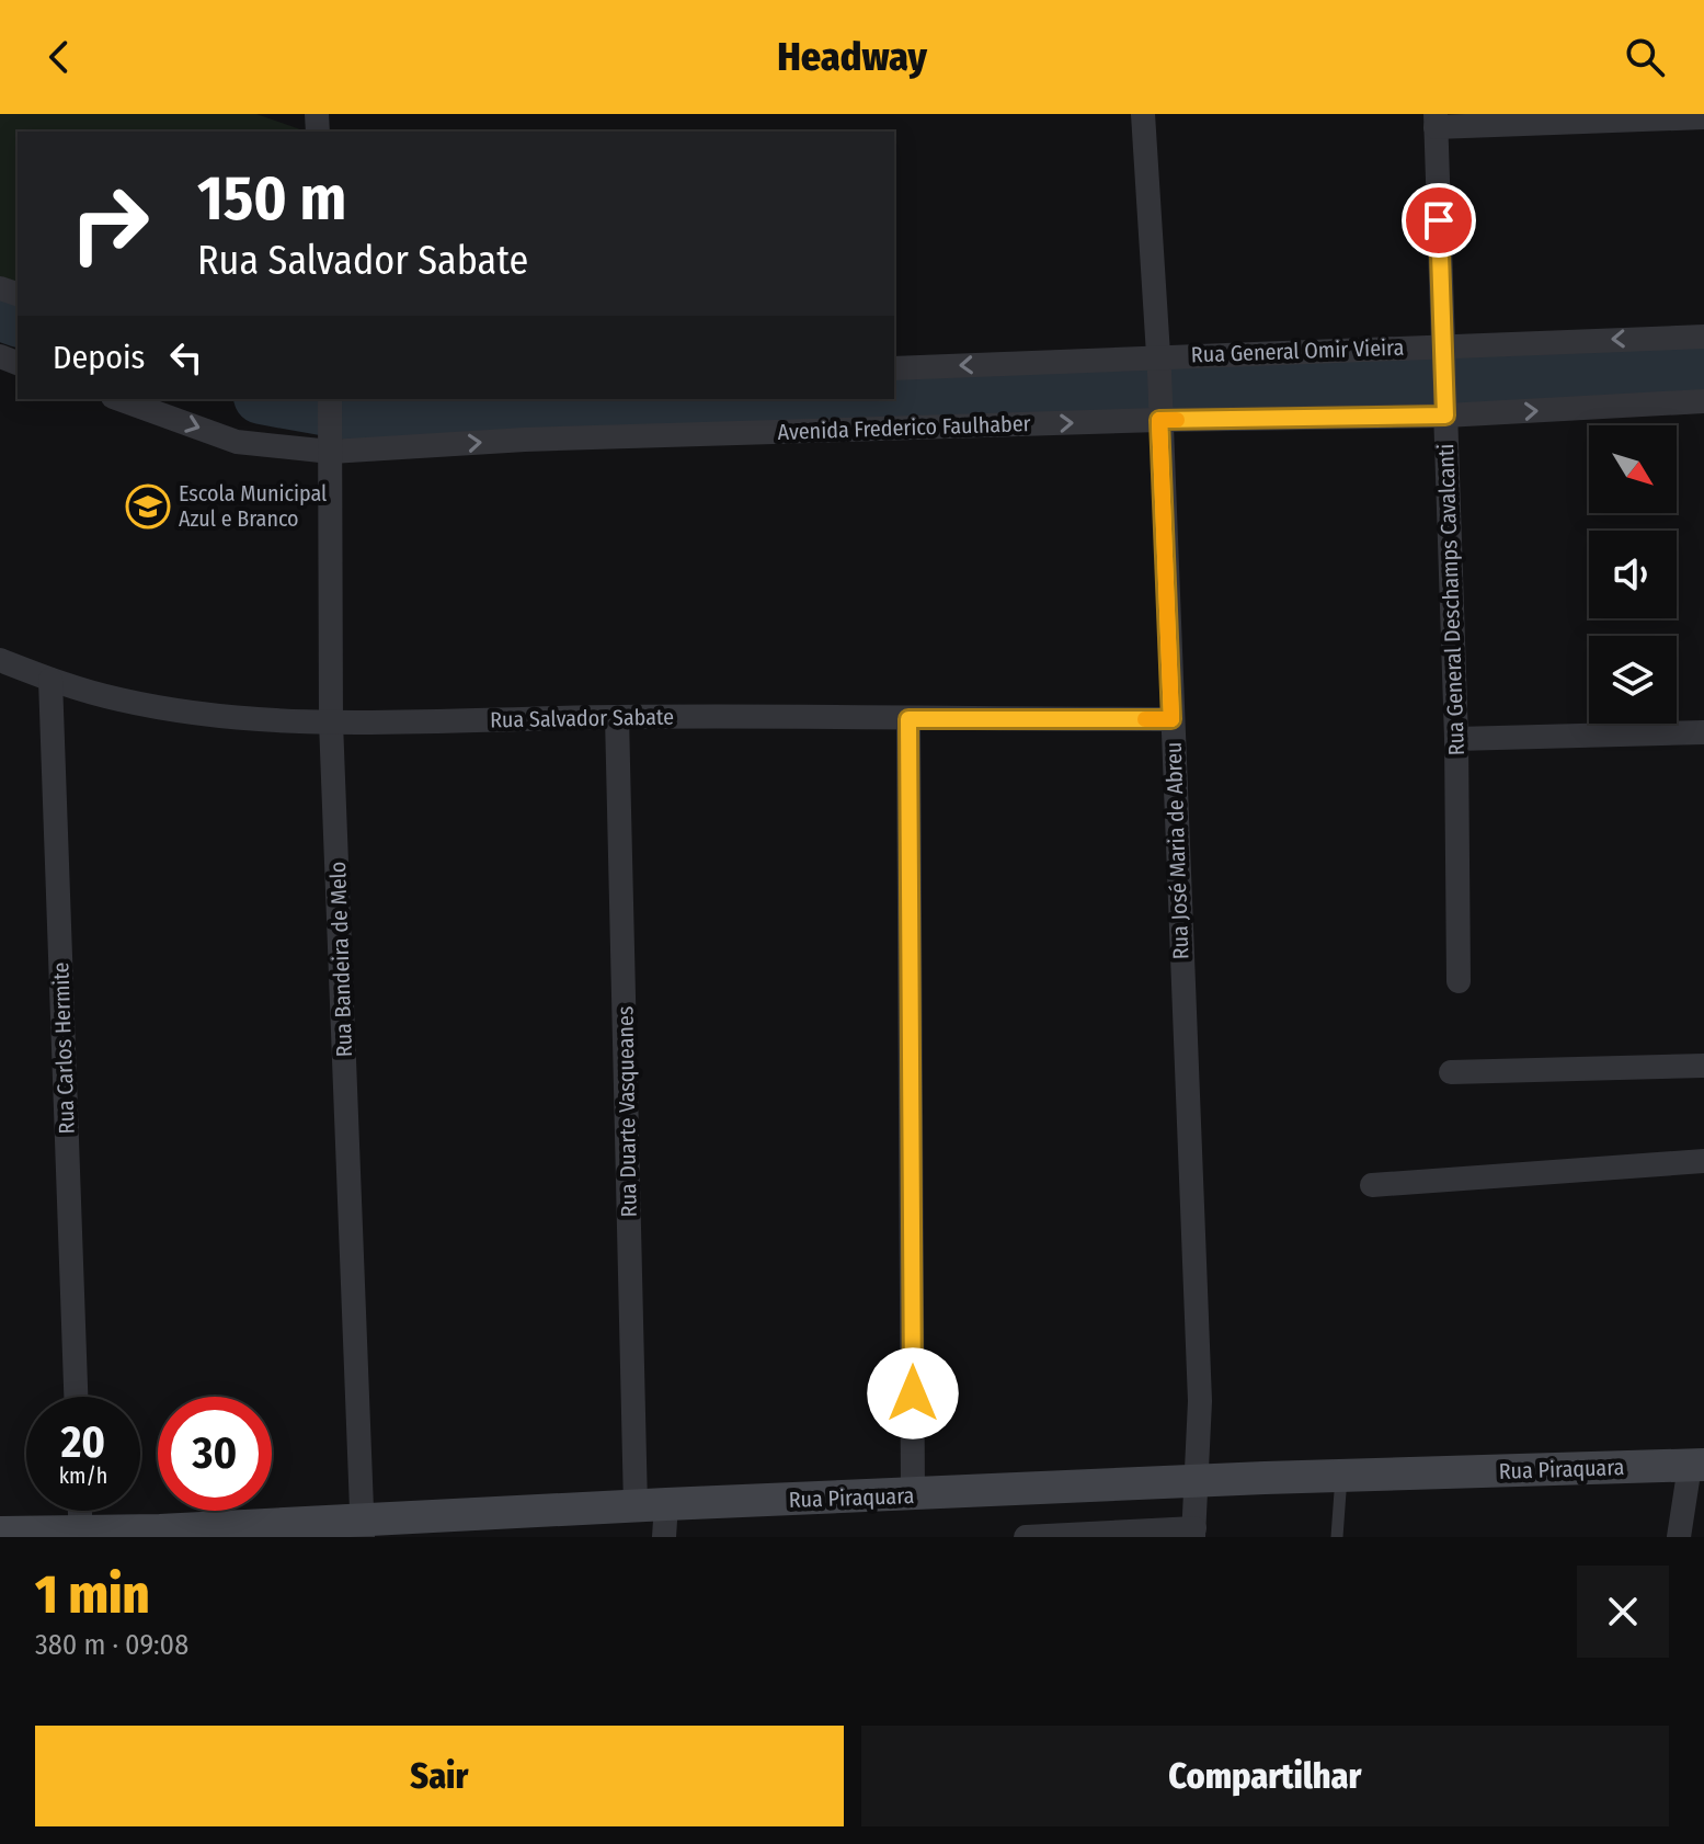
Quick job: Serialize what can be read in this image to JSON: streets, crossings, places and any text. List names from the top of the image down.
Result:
{
  "streets": {
    "main road": ["Rua Piraquara"],
    "street": [
      "Rua General Omir Vieira",
      "Avenida Frederico Faulhaber",
      "Rua General Deschamps Cavalcanti",
      "Rua Salvador Sabate",
      "Rua José Maria de Abreu",
      "Rua Bandeira de Melo",
      "Rua Carlos Hermite",
      "Rua Duarte Vasqueanes"
    ]
  },
  "crossings": [
    ["Rua General Omir Vieira", "Rua General Deschamps Cavalcanti"],
    ["Rua General Omir Vieira", "Rua José Maria de Abreu"],
    ["Avenida Frederico Faulhaber", "Rua General Deschamps Cavalcanti"],
    ["Avenida Frederico Faulhaber", "Rua José Maria de Abreu"],
    ["Avenida Frederico Faulhaber", "Rua Bandeira de Melo"],
    ["Rua Salvador Sabate", "Rua José Maria de Abreu"],
    ["Rua Salvador Sabate", "Rua Bandeira de Melo"],
    ["Rua Salvador Sabate", "Rua Carlos Hermite"],
    ["Rua Salvador Sabate", "Rua Duarte Vasqueanes"],
    ["Rua José Maria de Abreu", "Rua Piraquara"],
    ["Rua Bandeira de Melo", "Rua Piraquara"],
    ["Rua Duarte Vasqueanes", "Rua Piraquara"]
  ],
  "one_way": ["Rua General Omir Vieira", "Avenida Frederico Faulhaber"],
  "places": {
    "school or university": ["Escola Municipal Azul e Branco"]
  },
  "north": "bottom right",
  "page": {
    "header": "Headway",
    "turn": ["150 m", "Rua Salvador Sabate"],
    "then": "Depois",
    "speed": "20 km/h",
    "limit": "30",
    "heading": ["1 min", "380 m · 09:08"],
    "buttons": ["Sair", "Compartilhar"]
  }
}
